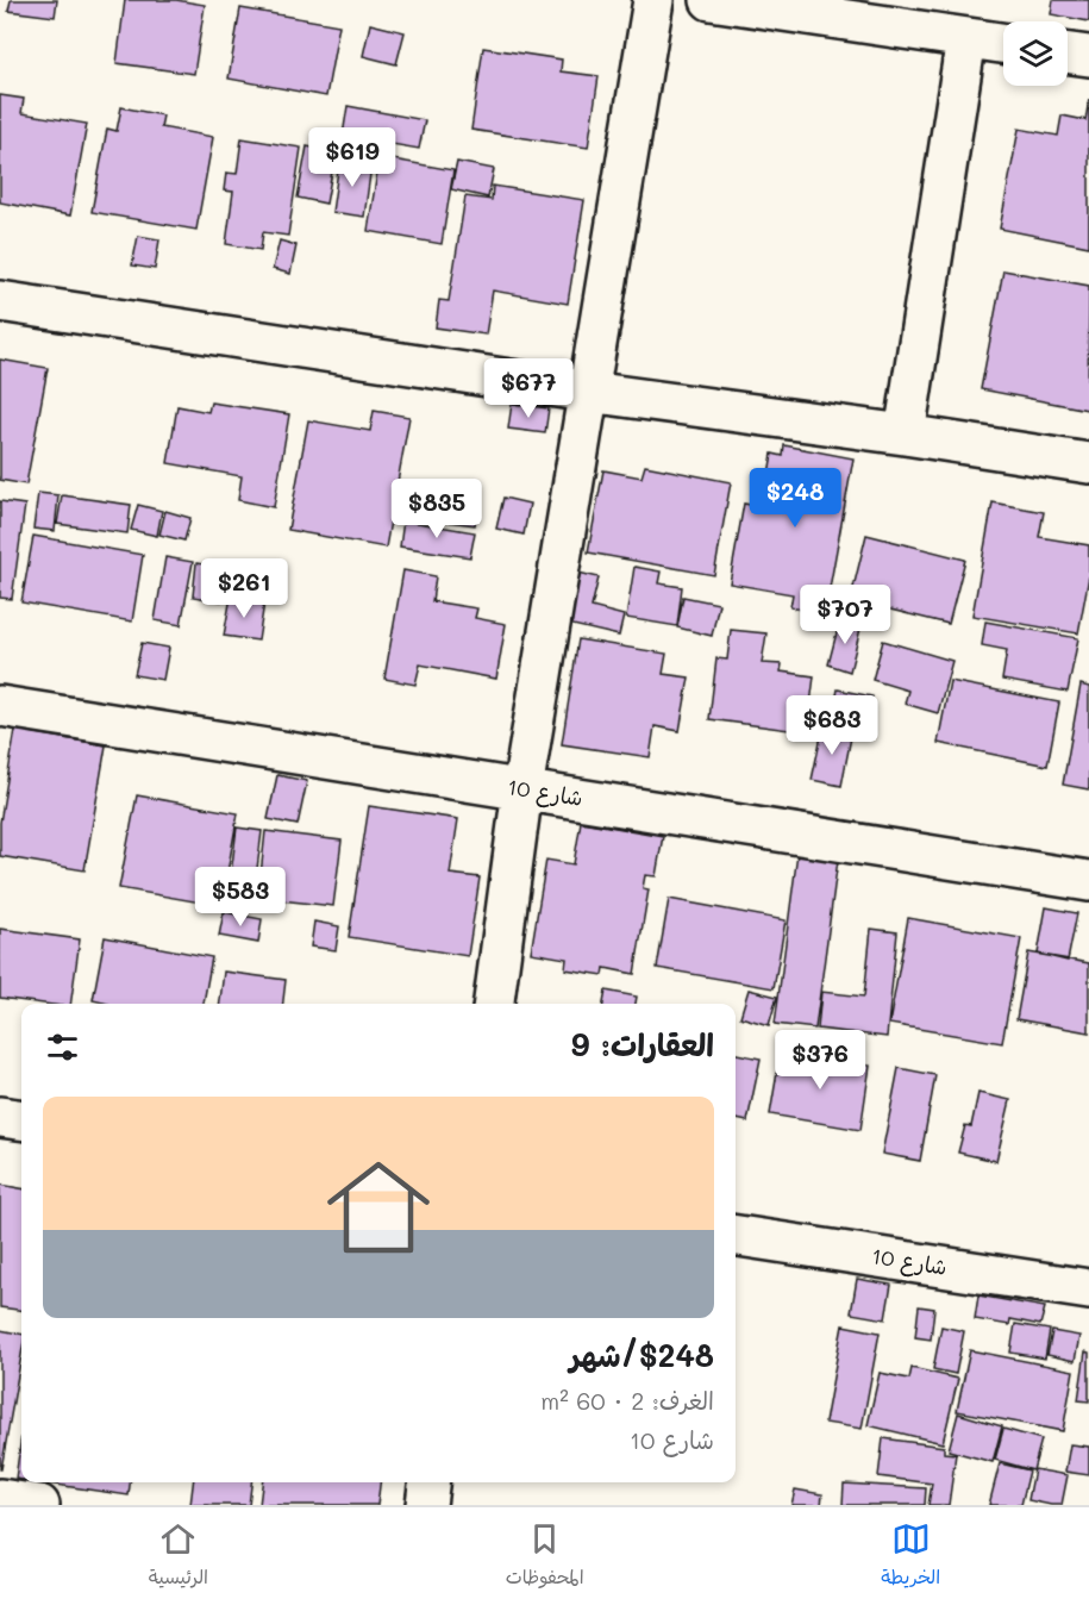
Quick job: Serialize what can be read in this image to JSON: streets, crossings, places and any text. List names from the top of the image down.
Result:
{
  "streets": {
    "street": ["شارع 10"]
  },
  "page": {
    "price": [
      "$619",
      "$677",
      "$248",
      "$835",
      "$261",
      "$707",
      "$683",
      "$583",
      "$376"
    ],
    "heading": "العقارات: 9",
    "list": [
      {
        "name": "$248/شهر",
        "note": "الغرف: 2 · 60 m² · شارع 10"
      }
    ],
    "tabs": ["الخريطة", "المحفوظات", "الرئيسية"]
  }
}
